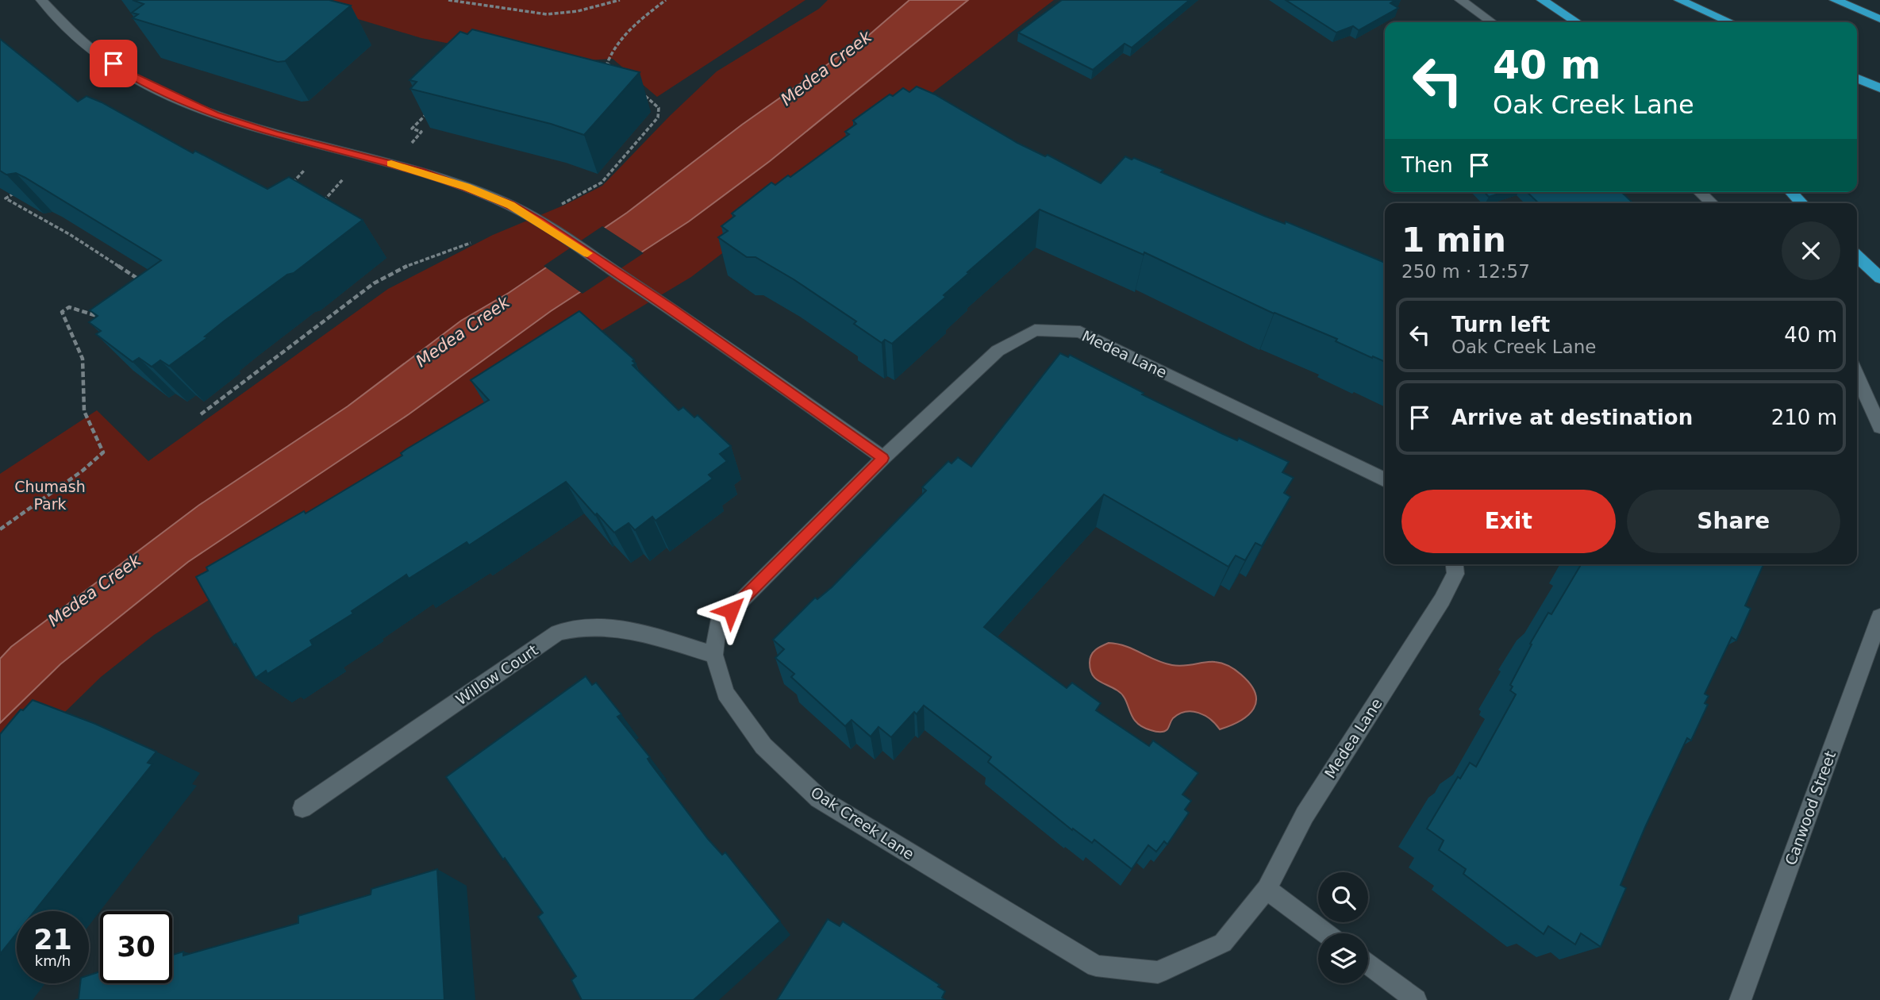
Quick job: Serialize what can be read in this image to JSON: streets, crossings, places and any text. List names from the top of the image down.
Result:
{
  "streets": {
    "street": [
      "Medea Lane",
      "Willow Court",
      "Canwood Street",
      "Oak Creek Lane"
    ]
  },
  "crossings": [
    ["Medea Lane", "Oak Creek Lane"],
    ["Willow Court", "Oak Creek Lane"]
  ],
  "water": ["Medea Creek"],
  "parks": ["Chumash Park"],
  "page": {
    "turn": ["40 m", "Oak Creek Lane"],
    "then": "Then",
    "heading": ["1 min", "250 m · 12:57"],
    "list": [
      {
        "name": "Turn left",
        "note": "Oak Creek Lane",
        "value": "40 m"
      },
      {
        "name": "Arrive at destination",
        "value": "210 m"
      }
    ],
    "buttons": ["Exit", "Share"],
    "speed": "21 km/h",
    "limit": "30"
  }
}
